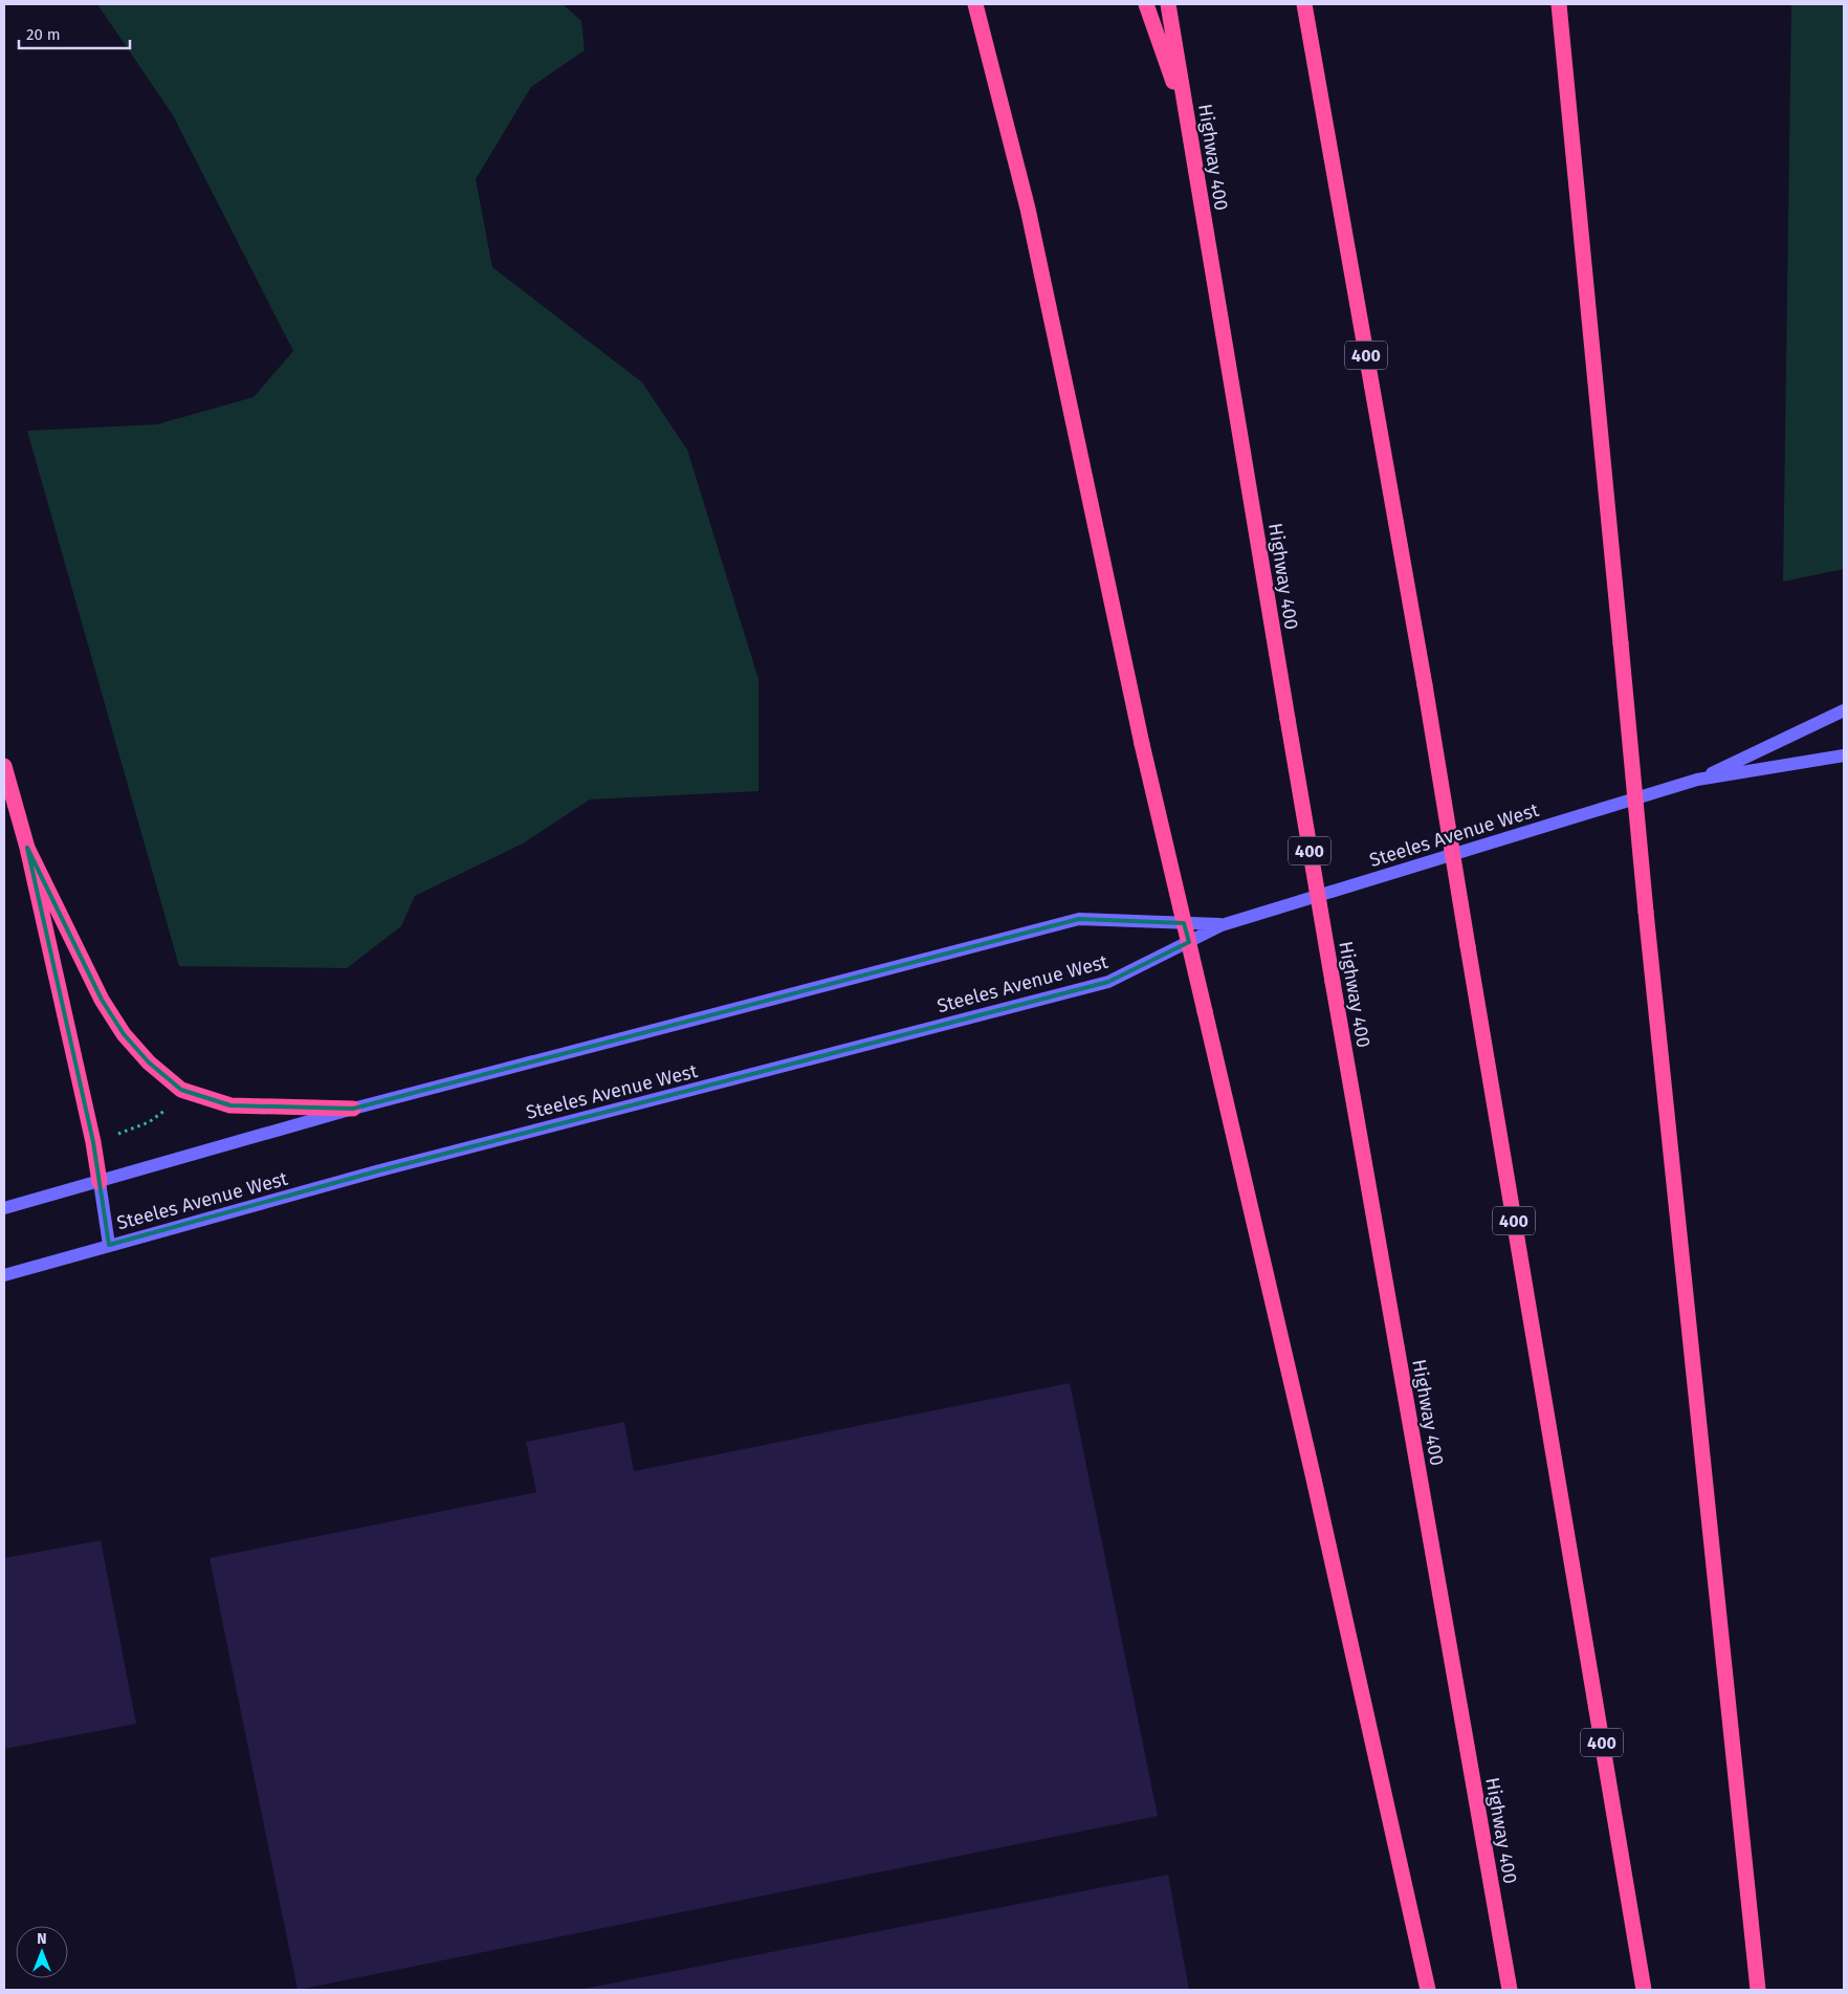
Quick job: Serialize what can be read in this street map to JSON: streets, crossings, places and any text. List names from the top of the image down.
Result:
{
  "streets": {
    "highway": ["Highway 400", "400"],
    "main road": ["Steeles Avenue West"]
  },
  "scale_bar": "20 m",
  "north": "top"
}
